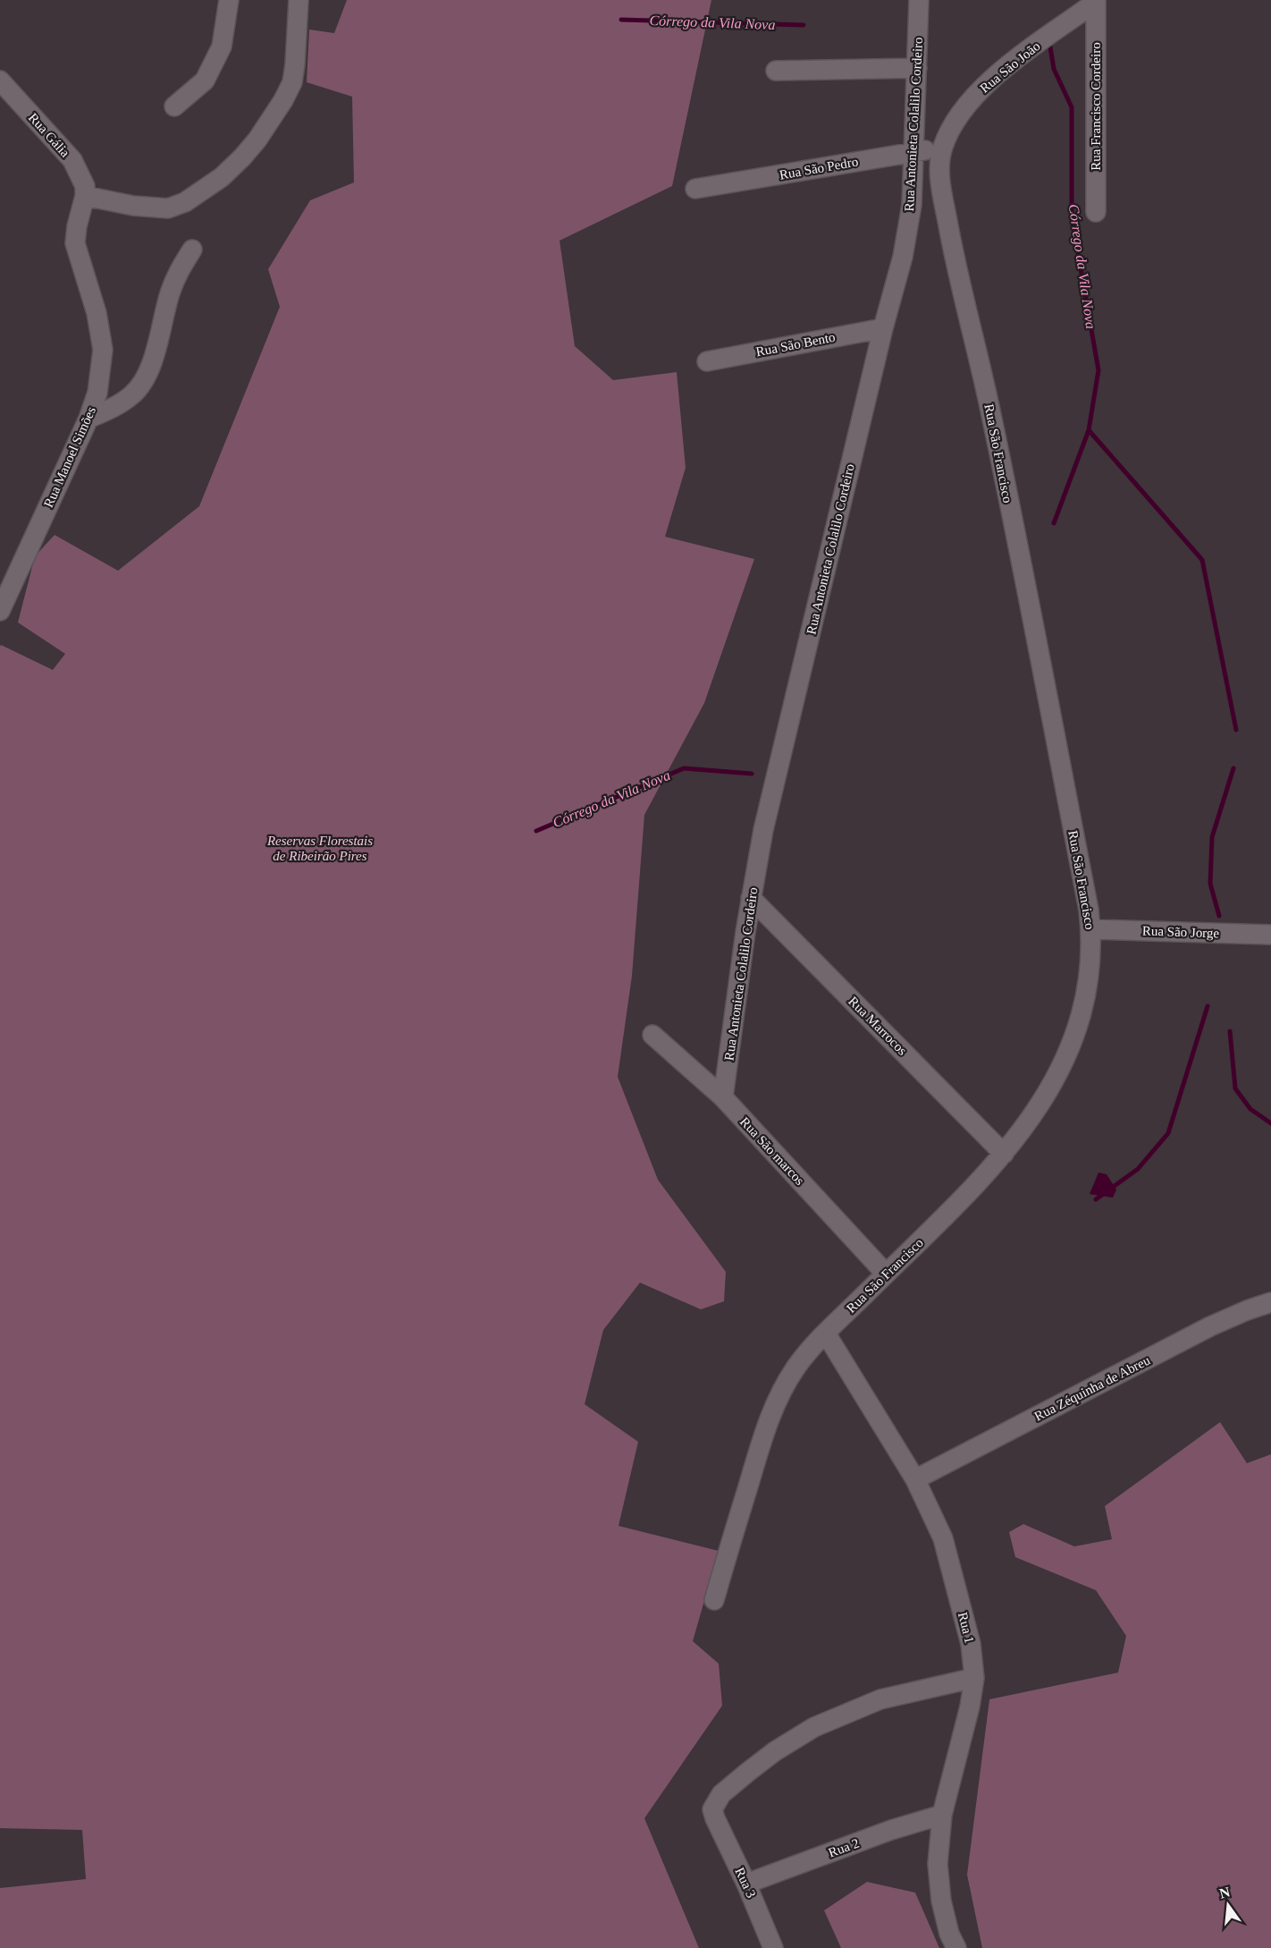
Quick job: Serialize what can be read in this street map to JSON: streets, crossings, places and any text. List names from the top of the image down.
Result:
{
  "streets": {
    "street": [
      "Rua São João",
      "Rua Francisco Cordeiro",
      "Rua Antonieta Colalilo Cordeiro",
      "Rua Gália",
      "Rua São Pedro",
      "Rua São Bento",
      "Rua São Francisco",
      "Rua Manoel Simões",
      "Rua São Jorge",
      "Rua Marrocos",
      "Rua São marcos",
      "Rua Zéquinha de Abreu",
      "Rua 1",
      "Rua 2",
      "Rua 3"
    ]
  },
  "crossings": [
    ["Rua São João", "Rua Francisco Cordeiro"],
    ["Rua São João", "Rua São Pedro"],
    ["Rua São João", "Rua São Francisco"],
    ["Rua Antonieta Colalilo Cordeiro", "Rua São Pedro"],
    ["Rua Antonieta Colalilo Cordeiro", "Rua São Bento"],
    ["Rua Antonieta Colalilo Cordeiro", "Rua Marrocos"],
    ["Rua Antonieta Colalilo Cordeiro", "Rua São marcos"],
    ["Rua Gália", "Rua Manoel Simões"],
    ["Rua São Pedro", "Rua São Francisco"],
    ["Rua São Francisco", "Rua São Jorge"],
    ["Rua São Francisco", "Rua Marrocos"],
    ["Rua São Francisco", "Rua São marcos"],
    ["Rua São Francisco", "Rua 1"],
    ["Rua Zéquinha de Abreu", "Rua 1"],
    ["Rua 1", "Rua 2"],
    ["Rua 1", "Rua 3"],
    ["Rua 2", "Rua 3"]
  ],
  "water": ["Córrego da Vila Nova"],
  "parks": ["Reservas Florestais de Ribeirão Pires"],
  "north": "top"
}
